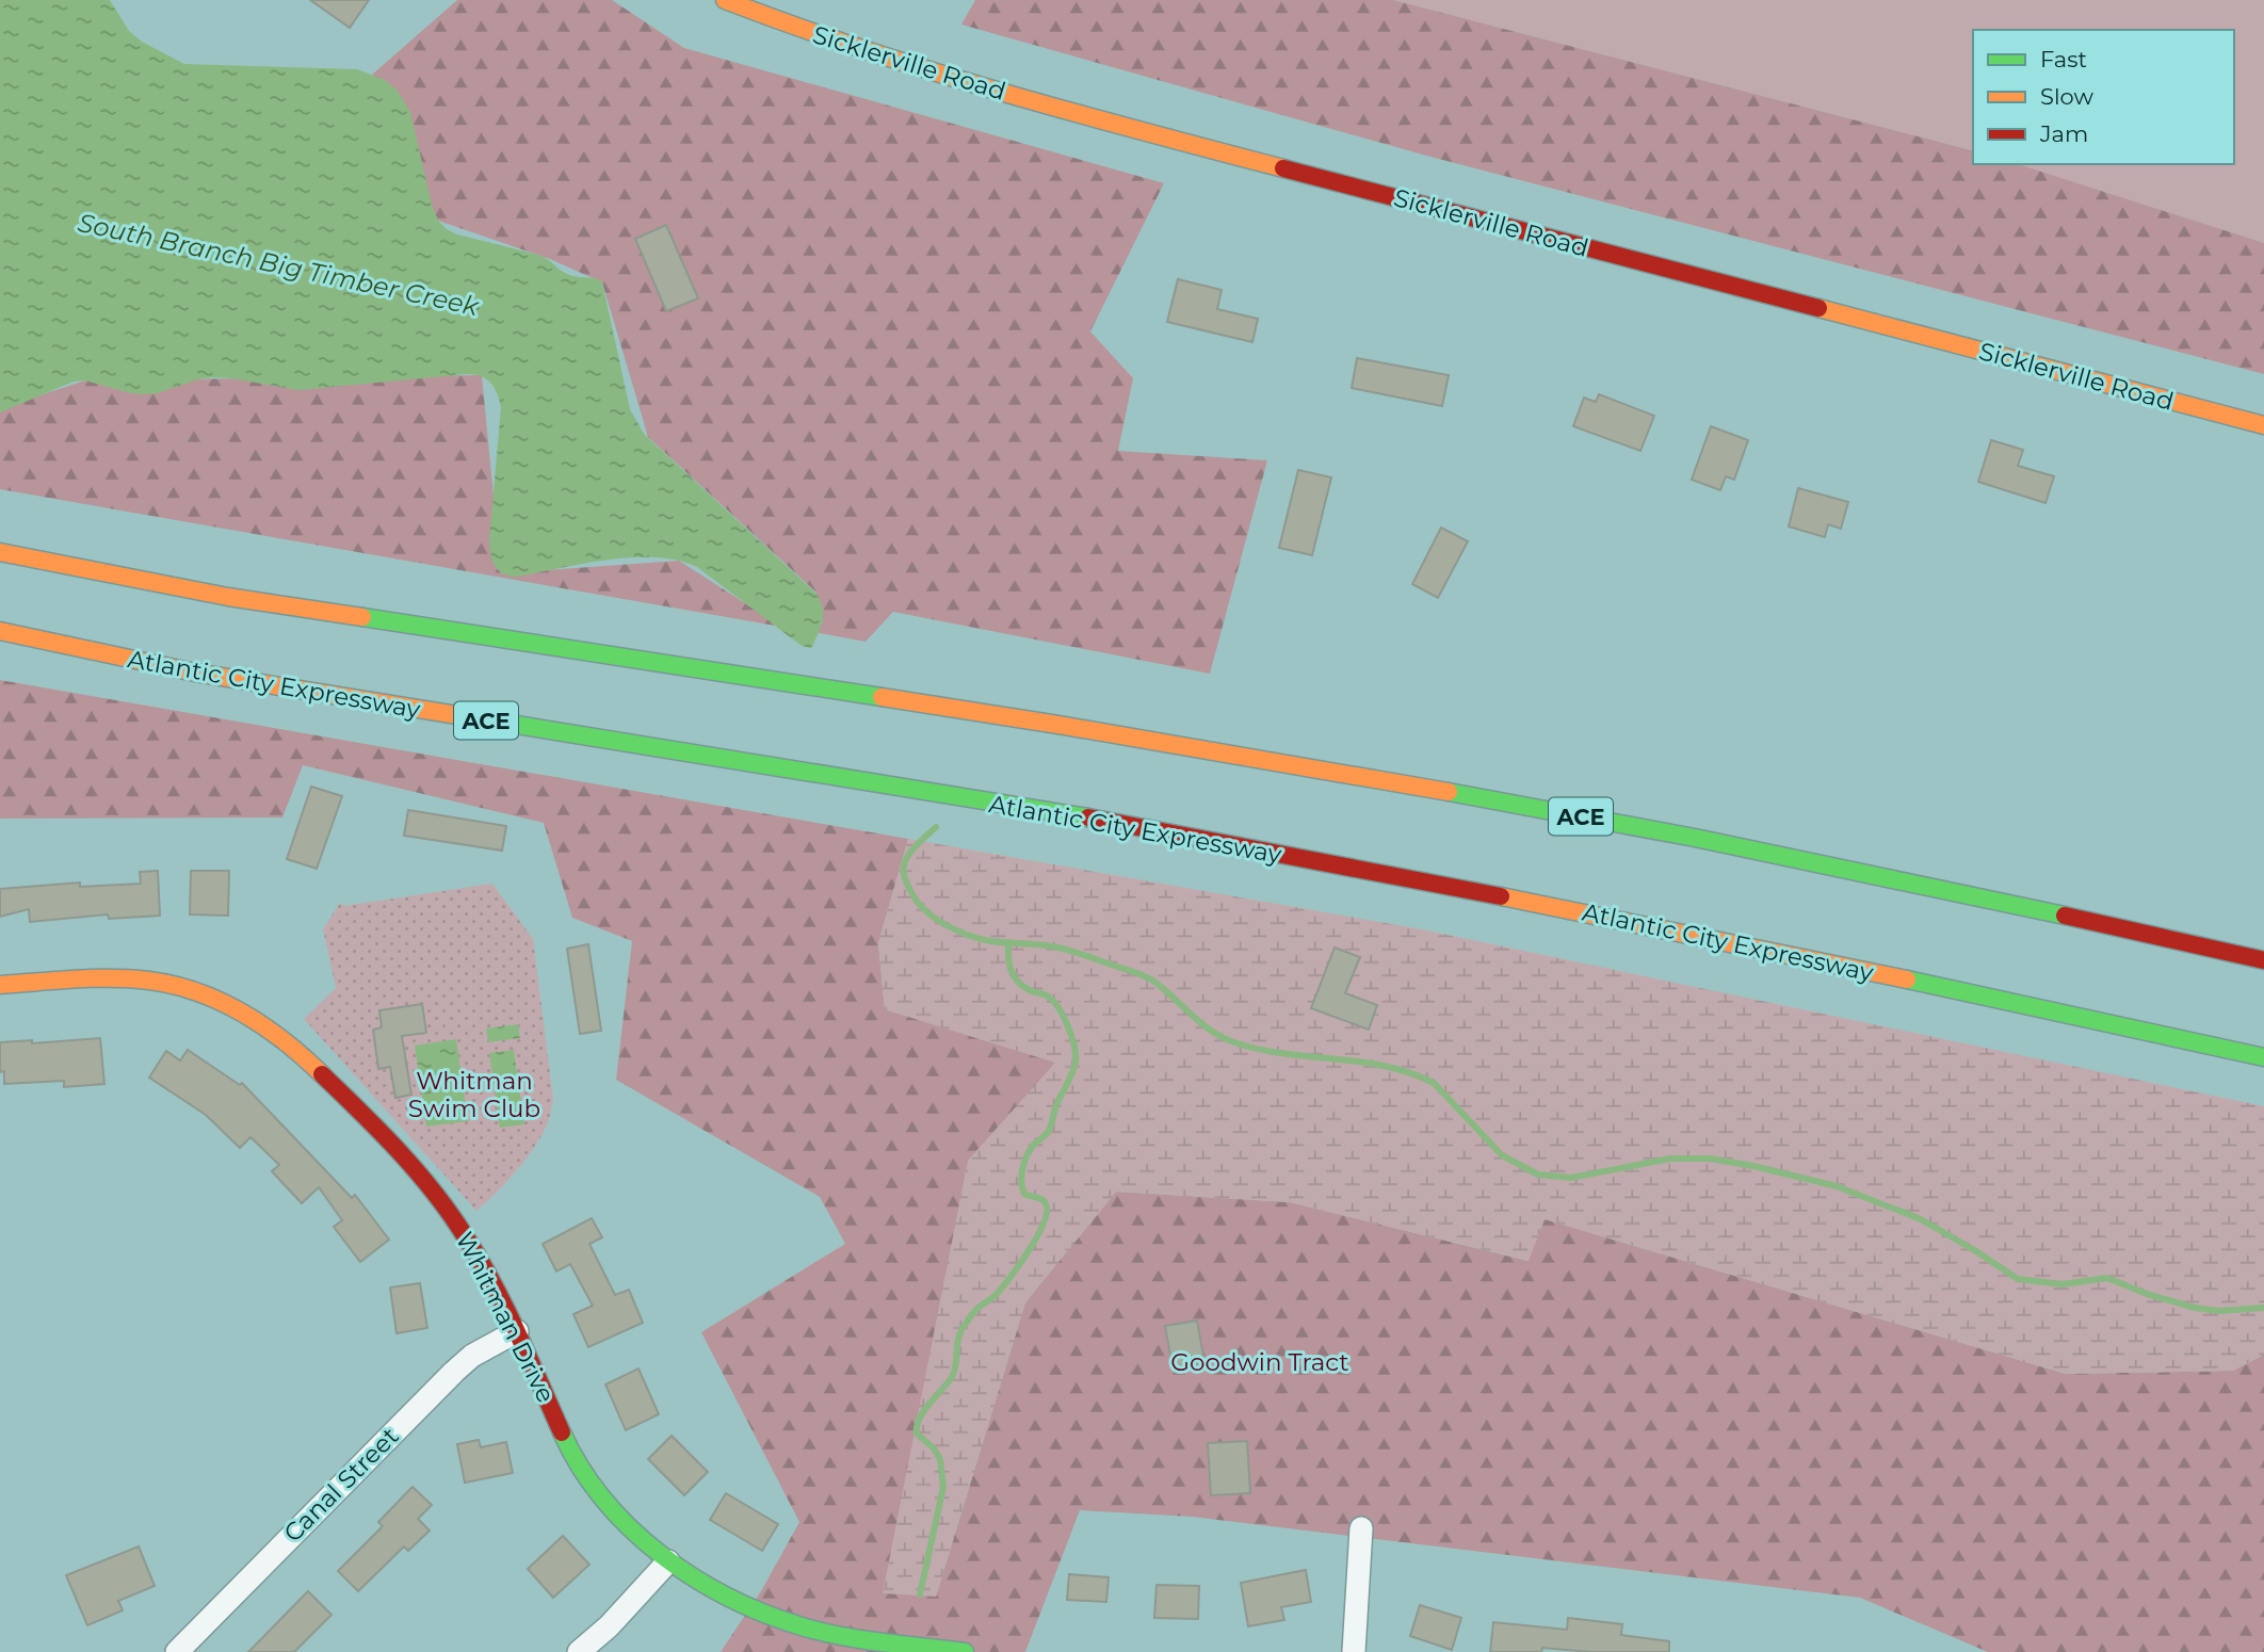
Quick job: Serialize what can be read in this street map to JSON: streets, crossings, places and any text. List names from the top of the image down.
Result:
{
  "streets": {
    "main road": [
      "Sicklerville Road",
      "Atlantic City Expressway",
      "ACE",
      "Whitman Drive"
    ],
    "street": ["Canal Street"]
  },
  "crossings": [
    ["Whitman Drive", "Canal Street"]
  ],
  "water": ["South Branch Big Timber Creek"],
  "parks": ["Whitman Swim Club", "Goodwin Tract"],
  "legend": ["Fast", "Slow", "Jam"]
}
